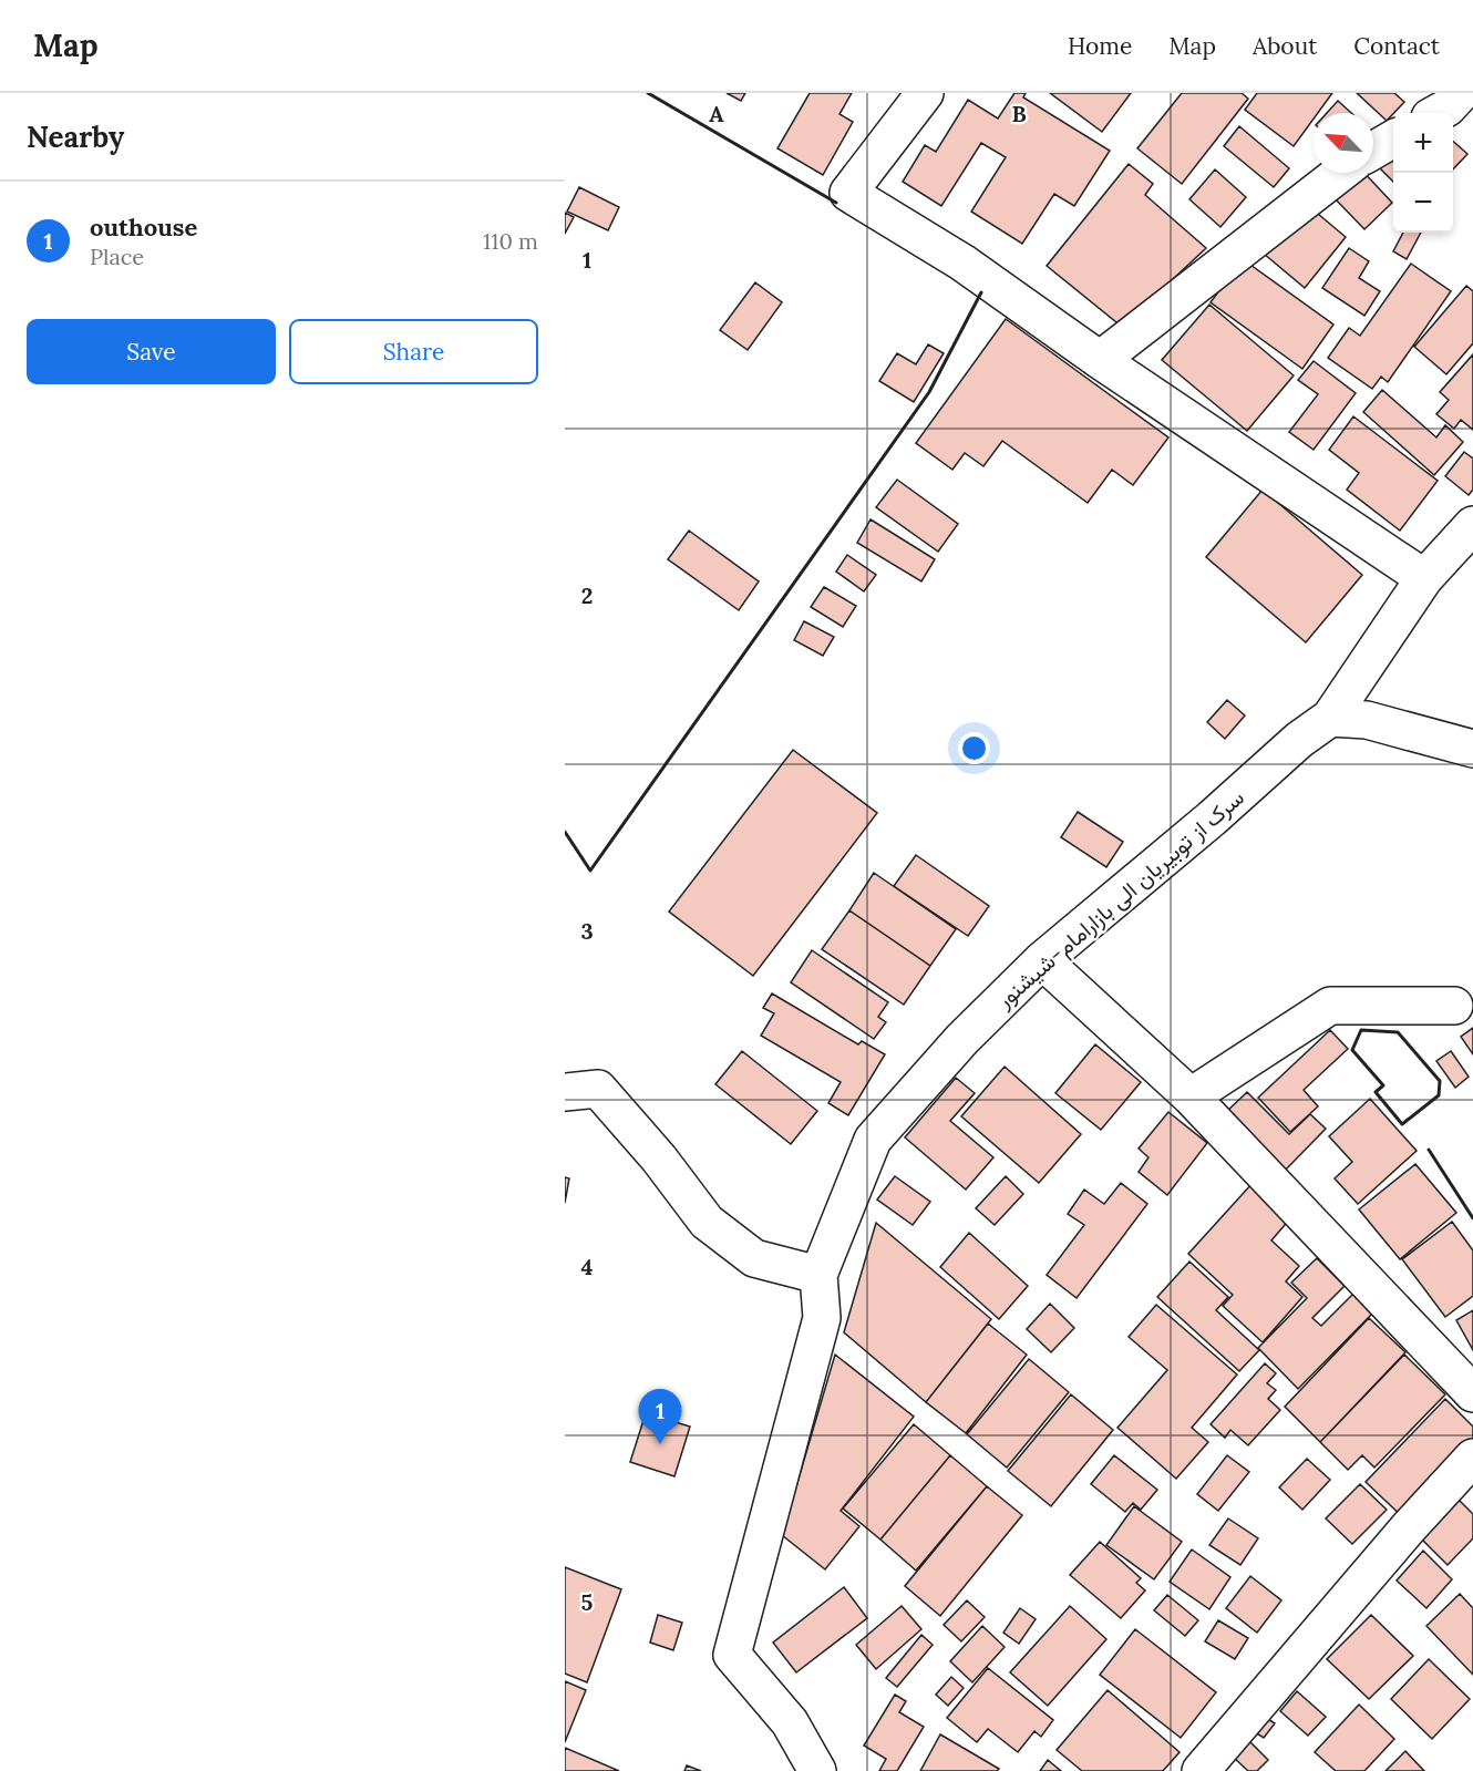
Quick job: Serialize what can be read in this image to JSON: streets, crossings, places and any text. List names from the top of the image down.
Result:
{
  "streets": {
    "street": ["سرک از توبیریان الی بازارامام-شیشنور"]
  },
  "north": "top left",
  "page": {
    "header": "Map",
    "nav": [
      "Home",
      "Map",
      "About",
      "Contact"
    ],
    "heading": "Nearby",
    "map_buttons": ["+", "−"],
    "list": [
      {
        "mark": "1",
        "name": "outhouse",
        "note": "Place",
        "value": "110 m"
      }
    ],
    "buttons": ["Save", "Share"],
    "pins": "1"
  },
  "grid": {
    "columns": ["A", "B"],
    "rows": [
      "1",
      "2",
      "3",
      "4",
      "5"
    ]
  }
}
